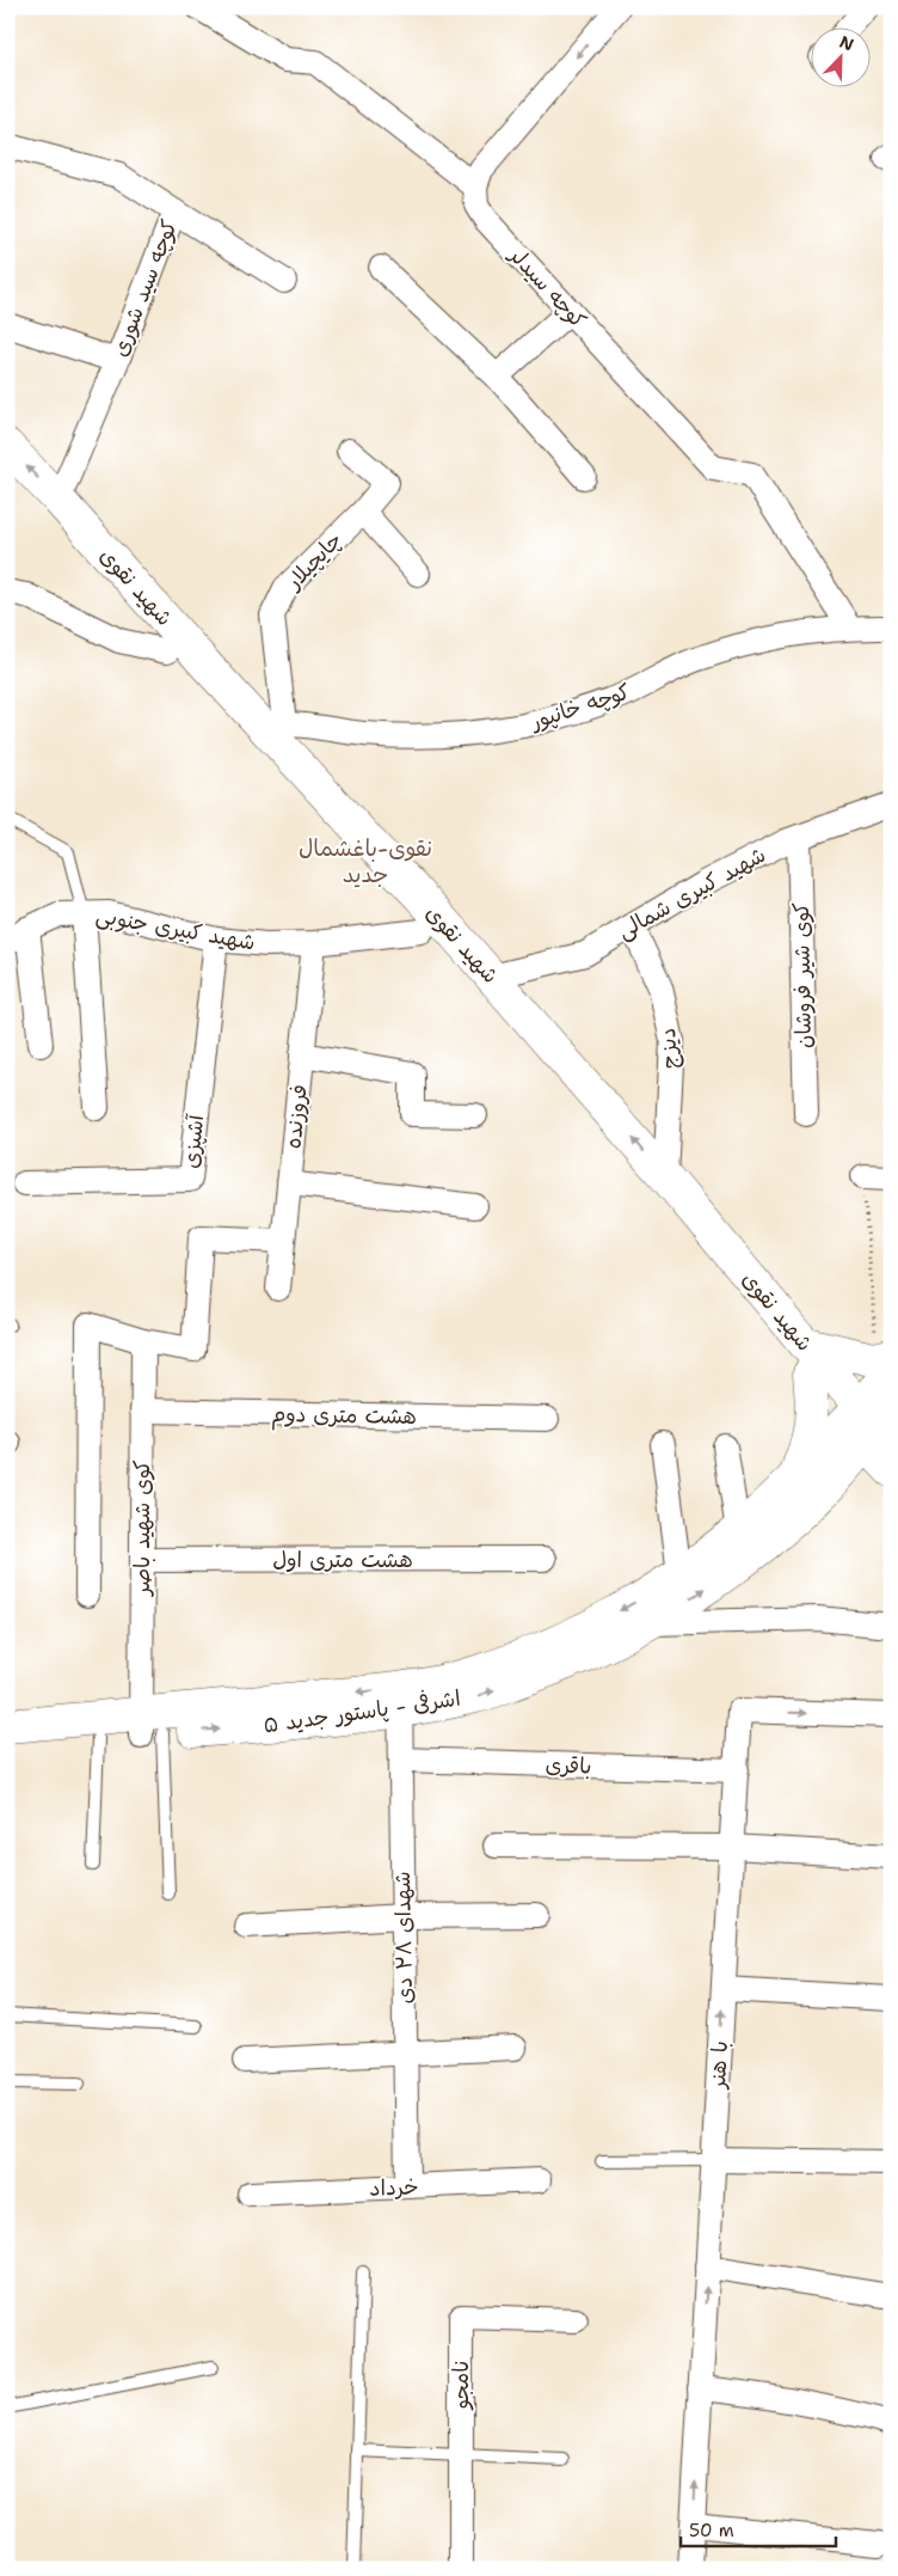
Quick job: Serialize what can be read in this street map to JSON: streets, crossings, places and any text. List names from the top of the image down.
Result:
{
  "streets": {
    "main road": ["شهید نقوی", "اشرفی - پاستور جدید ۵"],
    "street": [
      "کوچه سید شوری",
      "کوچه سیدلر",
      "چایچیلار",
      "کوچه خانپور",
      "شهید کبیری شمالی",
      "شهید کبیری جنوبی",
      "کوی شیر فروشان",
      "دیزج",
      "فروزنده",
      "آشپزی",
      "هشت متری دوم",
      "کوی شهید باصر",
      "هشت متری اول",
      "باقری",
      "شهدای ۲۸ دی",
      "با هنر",
      "خرداد",
      "نامجو"
    ]
  },
  "crossings": [
    ["کوچه سید شوری", "شهید نقوی"],
    ["کوچه سیدلر", "کوچه خانپور"],
    ["چایچیلار", "شهید نقوی"],
    ["چایچیلار", "کوچه خانپور"],
    ["شهید نقوی", "کوچه خانپور"],
    ["شهید نقوی", "شهید کبیری شمالی"],
    ["شهید نقوی", "شهید کبیری جنوبی"],
    ["شهید نقوی", "دیزج"],
    ["شهید نقوی", "اشرفی - پاستور جدید ۵"],
    ["شهید کبیری شمالی", "کوی شیر فروشان"],
    ["شهید کبیری شمالی", "دیزج"],
    ["شهید کبیری جنوبی", "فروزنده"],
    ["شهید کبیری جنوبی", "آشپزی"],
    ["هشت متری دوم", "کوی شهید باصر"],
    ["کوی شهید باصر", "هشت متری اول"],
    ["کوی شهید باصر", "اشرفی - پاستور جدید ۵"],
    ["اشرفی - پاستور جدید ۵", "شهدای ۲۸ دی"],
    ["باقری", "شهدای ۲۸ دی"],
    ["باقری", "با هنر"],
    ["شهدای ۲۸ دی", "خرداد"]
  ],
  "one_way": ["با هنر"],
  "districts": ["نقوی-باغشمال جدید"],
  "scale_bar": "50 m",
  "north": "top right"
}
